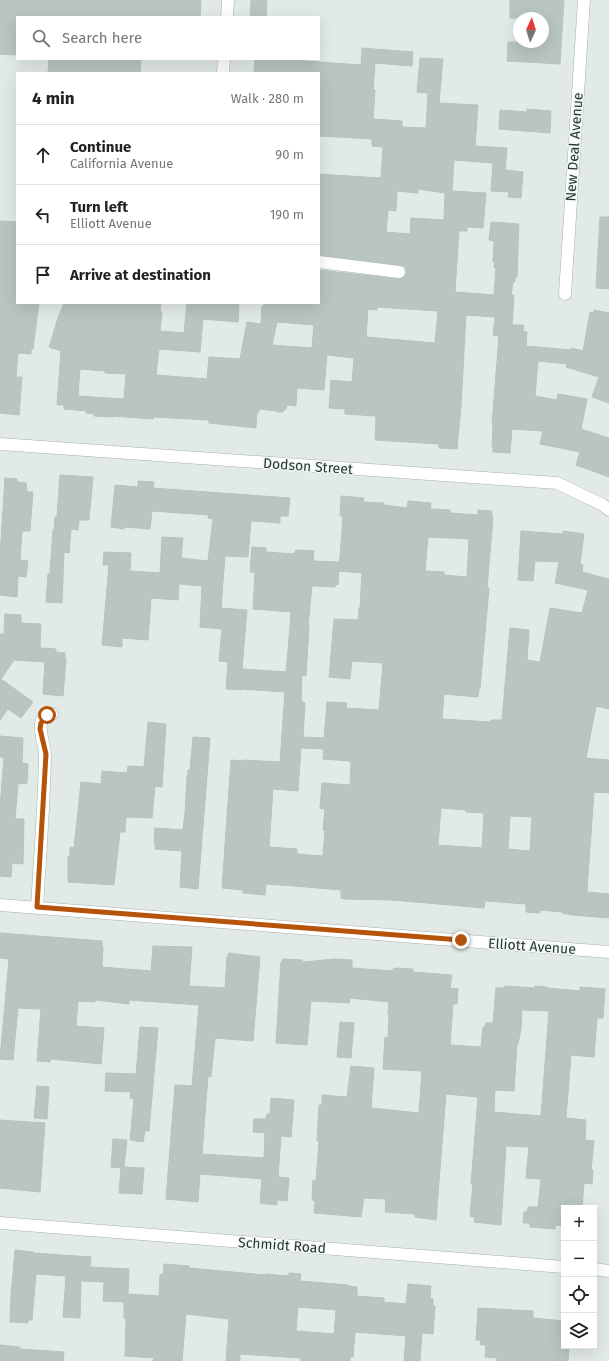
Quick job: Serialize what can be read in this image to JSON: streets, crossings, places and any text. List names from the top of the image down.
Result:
{
  "streets": {
    "street": [
      "New Deal Avenue",
      "Dodson Street",
      "Elliott Avenue",
      "Schmidt Road"
    ]
  },
  "north": "top",
  "page": {
    "search": "Search here",
    "heading": ["4 min", "Walk · 280 m"],
    "list": [
      ["Continue", "California Avenue", "90 m"],
      ["Turn left", "Elliott Avenue", "190 m"],
      "Arrive at destination"
    ],
    "map_buttons": ["+", "−"]
  }
}
